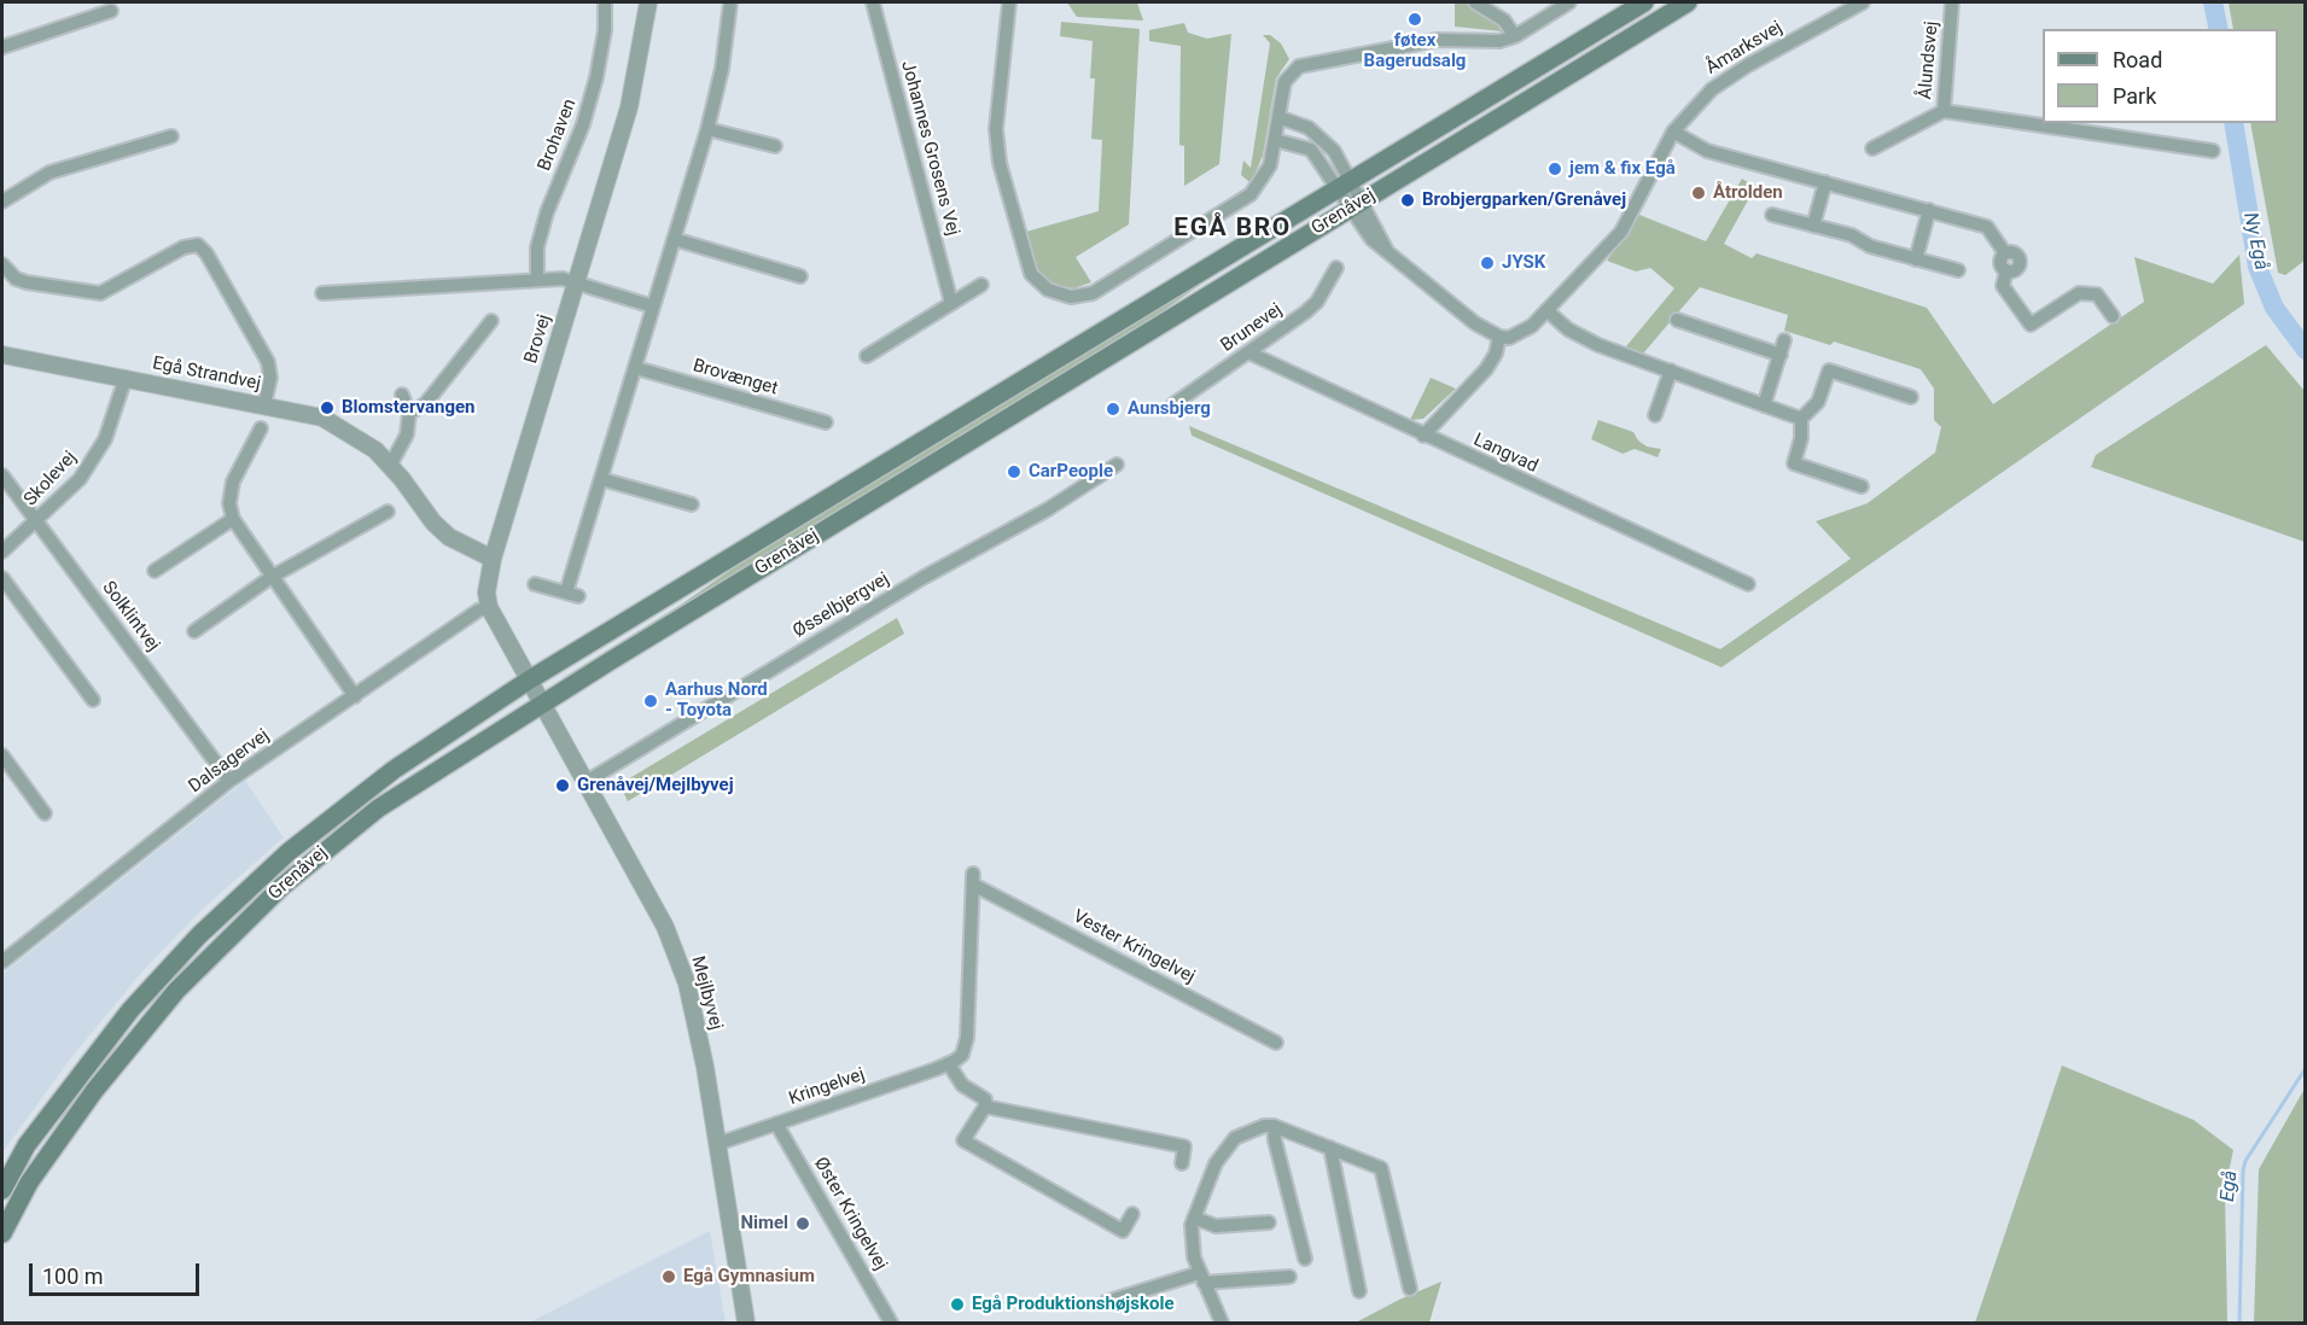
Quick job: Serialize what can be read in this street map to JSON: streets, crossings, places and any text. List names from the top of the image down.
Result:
{
  "streets": {
    "main road": ["Grenåvej"],
    "street": [
      "Åmarksvej",
      "Ålundsvej",
      "Brohaven",
      "Johannes Grosens Vej",
      "Brunevej",
      "Brovej",
      "Egå Strandvej",
      "Brovænget",
      "Langvad",
      "Skolevej",
      "Øsselbjergvej",
      "Solklintvej",
      "Dalsagervej",
      "Vester Kringelvej",
      "Mejlbyvej",
      "Kringelvej",
      "Øster Kringelvej"
    ]
  },
  "crossings": [
    ["Grenåvej", "Mejlbyvej"],
    ["Brunevej", "Langvad"],
    ["Brovej", "Egå Strandvej"],
    ["Brovej", "Dalsagervej"],
    ["Egå Strandvej", "Skolevej"],
    ["Skolevej", "Solklintvej"],
    ["Øsselbjergvej", "Mejlbyvej"],
    ["Solklintvej", "Dalsagervej"],
    ["Vester Kringelvej", "Kringelvej"],
    ["Mejlbyvej", "Kringelvej"],
    ["Kringelvej", "Øster Kringelvej"]
  ],
  "districts": ["EGÅ BRO"],
  "water": ["Ny Egå", "Egå"],
  "places": [
    "føtex Bagerudsalg",
    "jem & fix Egå",
    "Åtrolden",
    "Brobjergparken/Grenåvej",
    "JYSK",
    "Blomstervangen",
    "Aunsbjerg",
    "CarPeople",
    "Aarhus Nord - Toyota",
    "Grenåvej/Mejlbyvej",
    "Nimel",
    "Egå Gymnasium",
    "Egå Produktionshøjskole"
  ],
  "legend": ["Road", "Park"],
  "scale_bar": "100 m"
}
